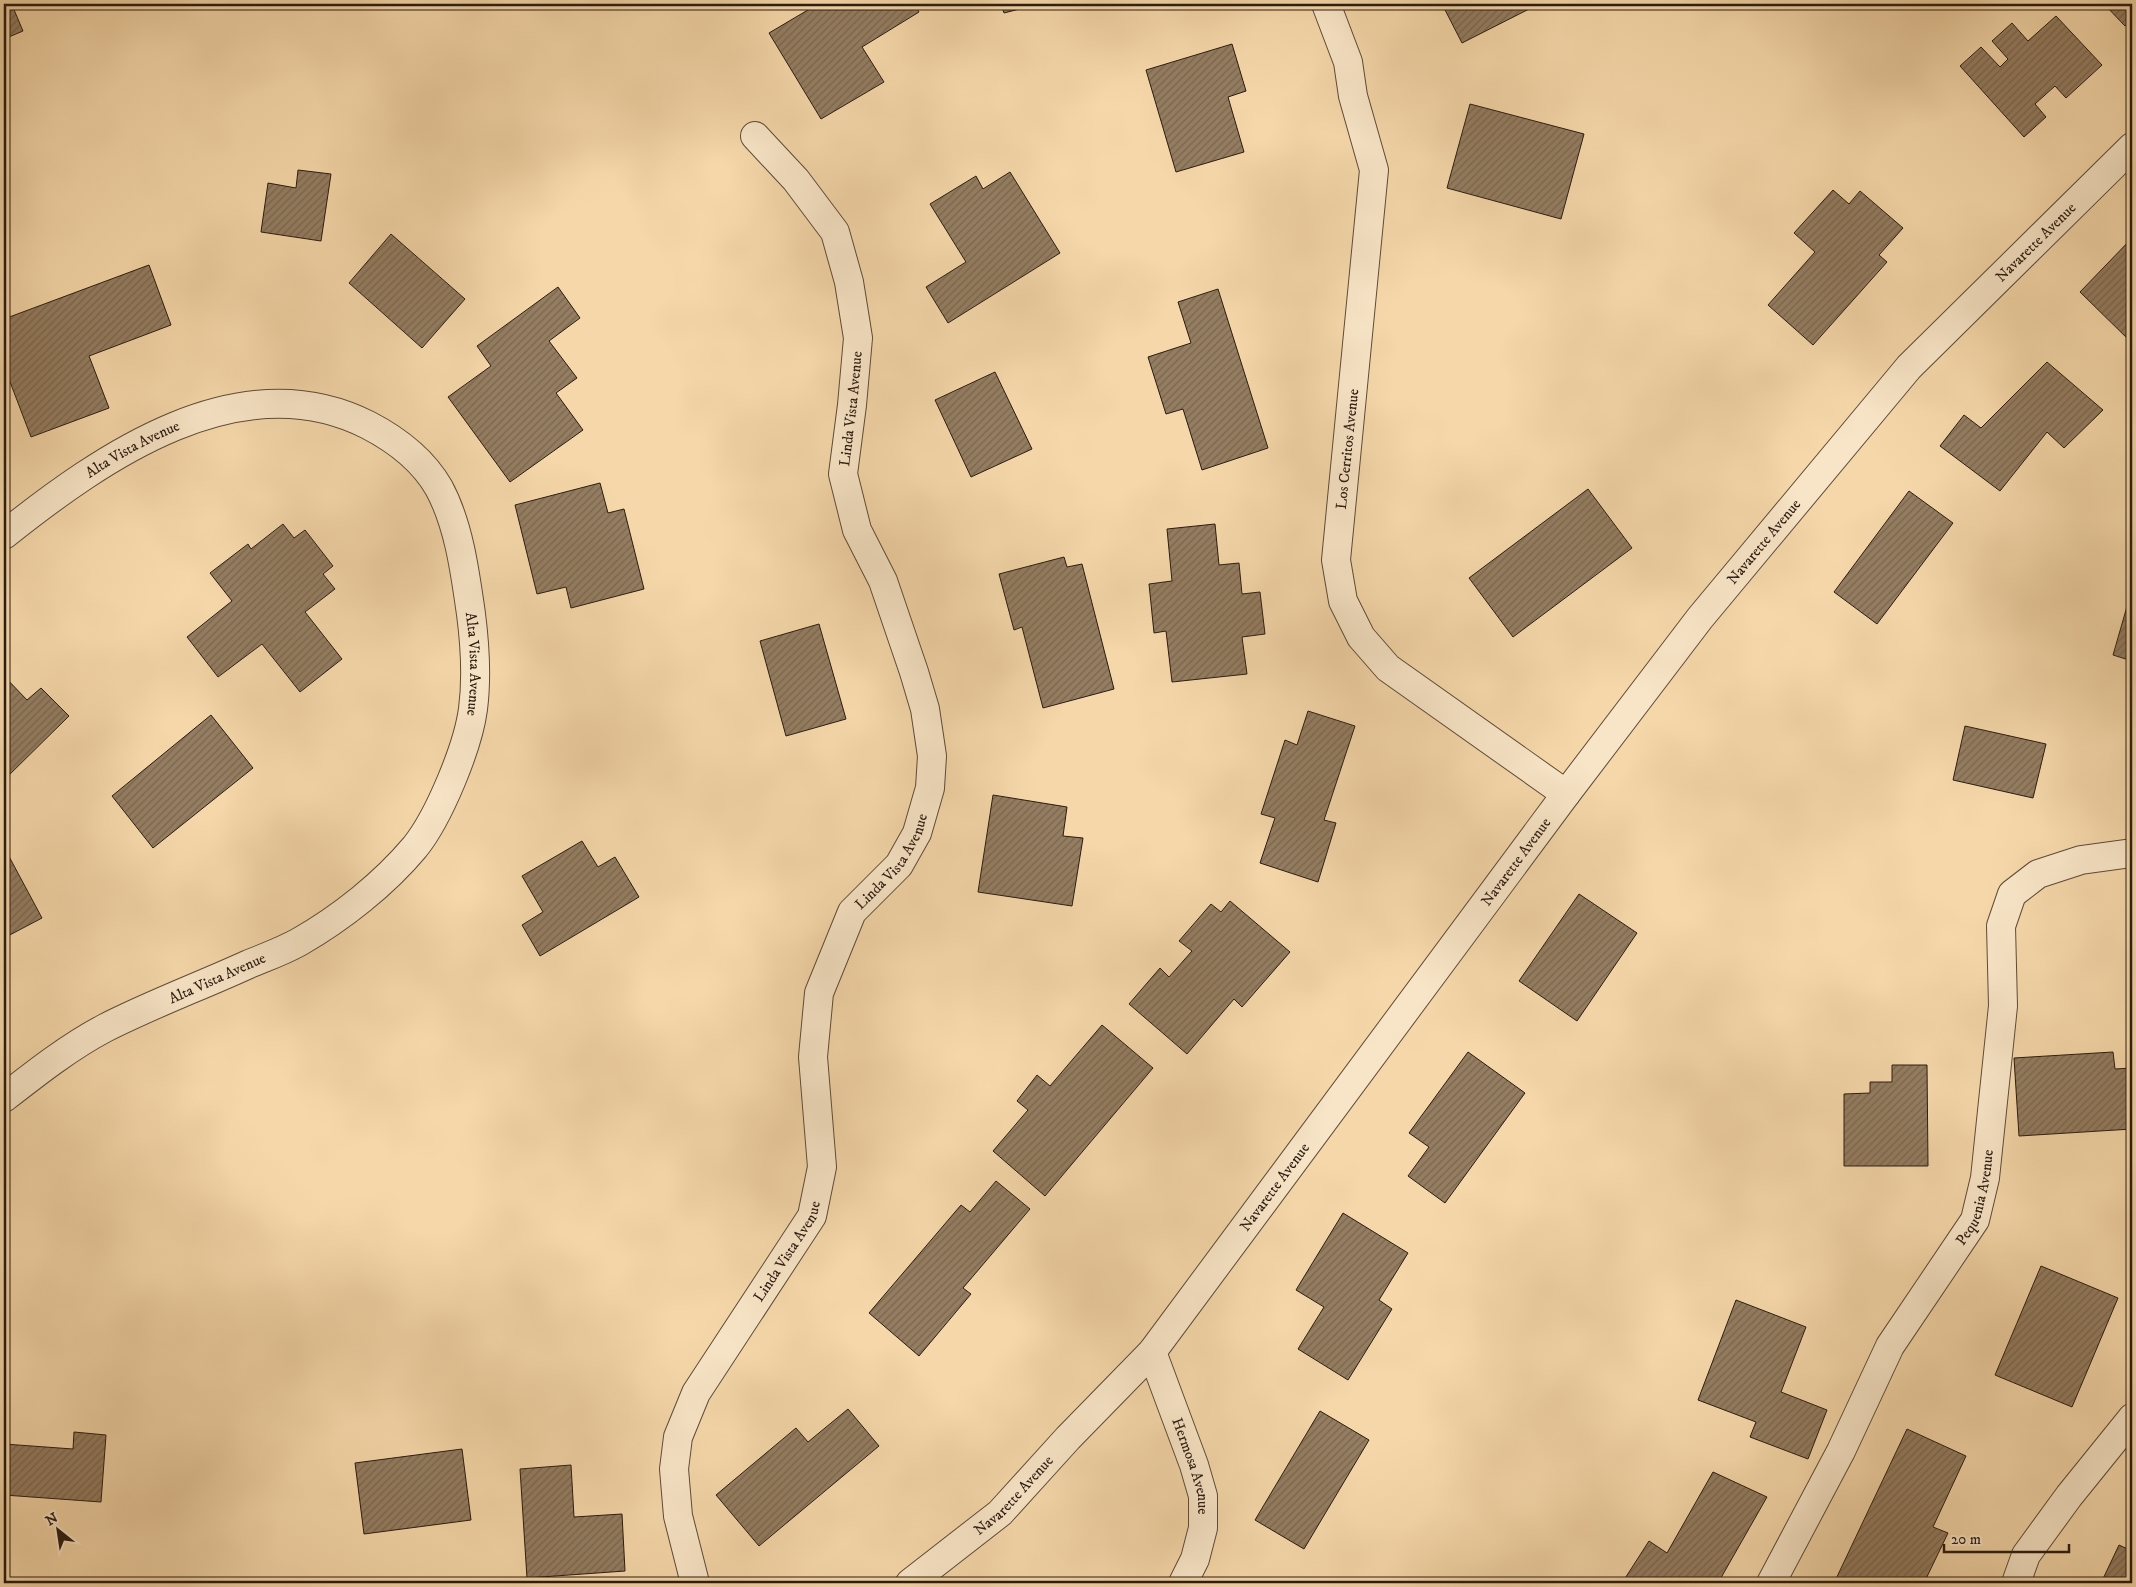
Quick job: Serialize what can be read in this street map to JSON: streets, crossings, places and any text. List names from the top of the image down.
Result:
{
  "streets": {
    "street": [
      "Navarette Avenue",
      "Linda Vista Avenue",
      "Los Cerritos Avenue",
      "Alta Vista Avenue",
      "Pequenia Avenue",
      "Hermosa Avenue"
    ]
  },
  "crossings": [
    ["Navarette Avenue", "Los Cerritos Avenue"],
    ["Navarette Avenue", "Hermosa Avenue"]
  ],
  "scale_bar": "20 m",
  "north": "top left"
}
